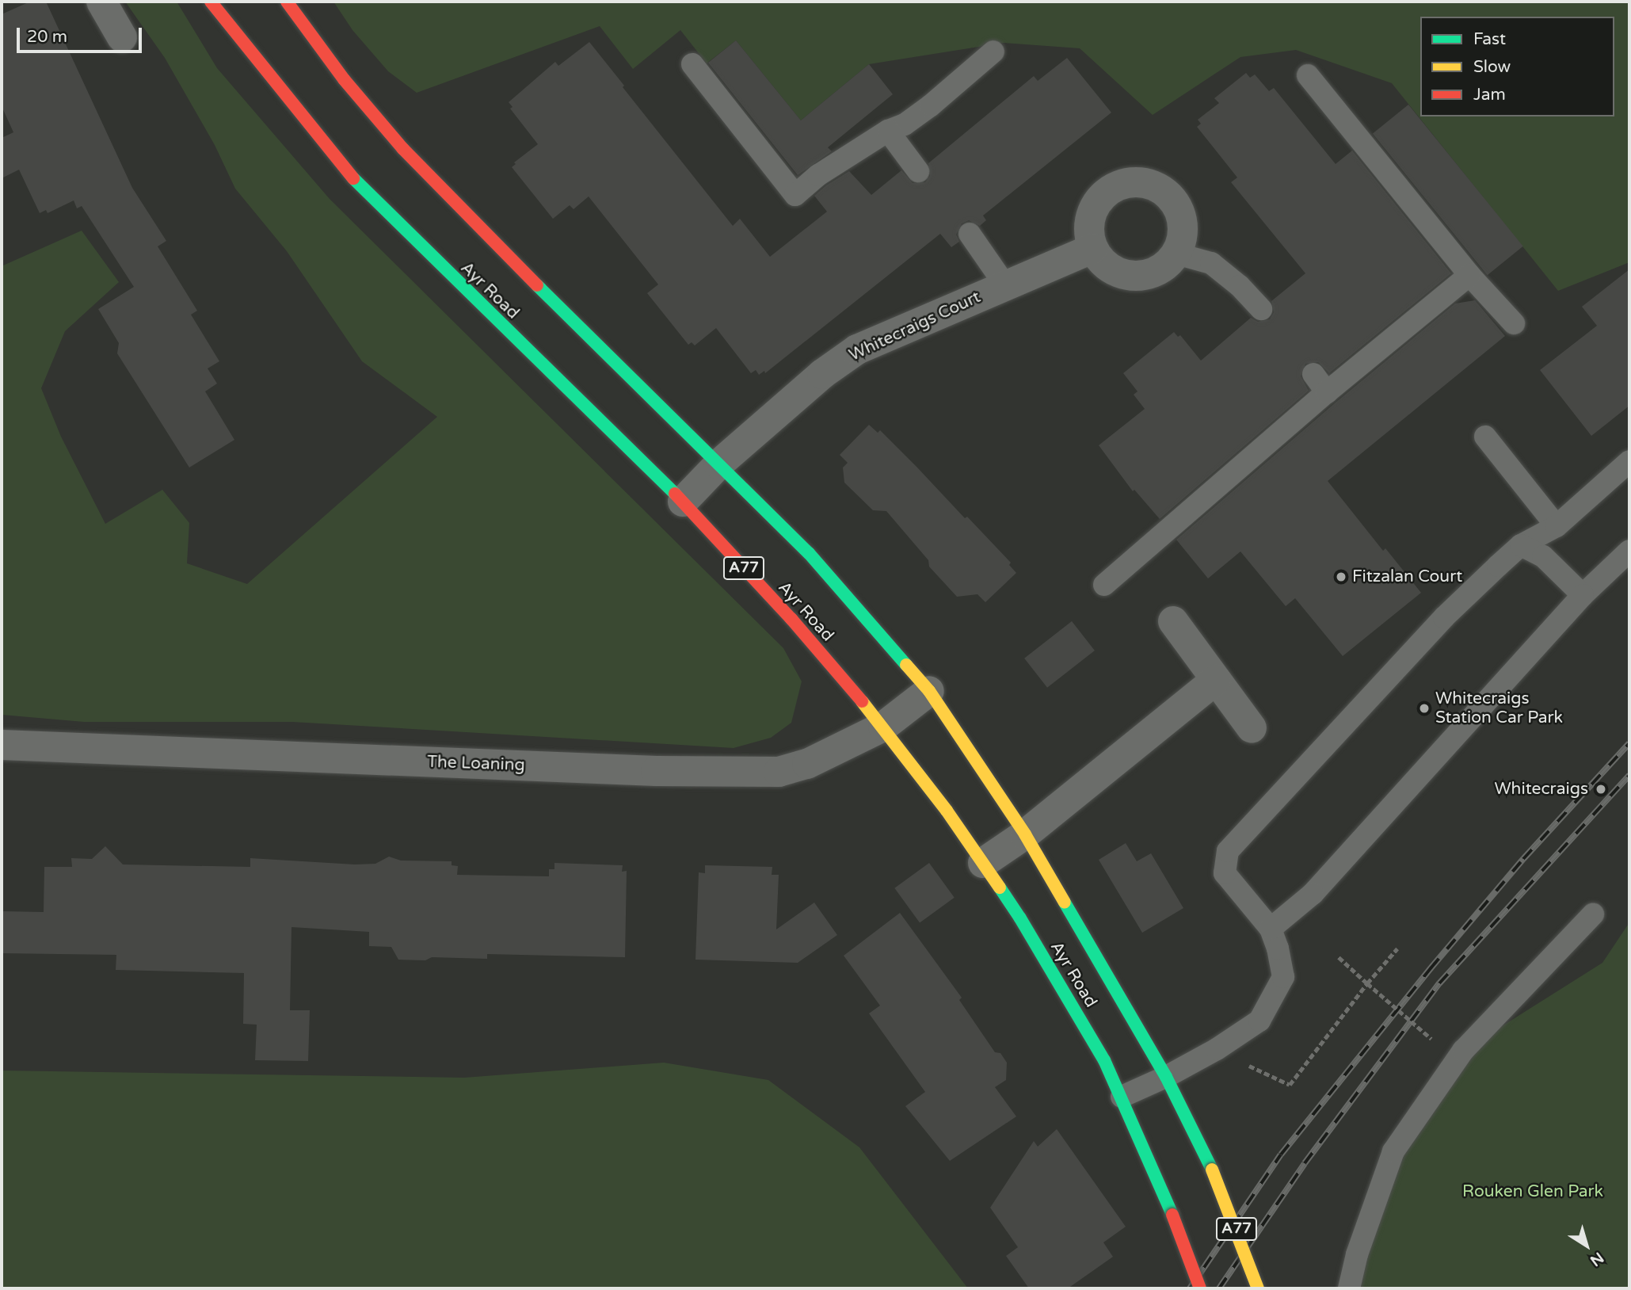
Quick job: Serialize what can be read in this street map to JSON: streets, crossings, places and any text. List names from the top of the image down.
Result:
{
  "streets": {
    "main road": ["Ayr Road", "A77"],
    "street": ["Whitecraigs Court", "The Loaning"]
  },
  "crossings": [
    ["Ayr Road", "Whitecraigs Court"],
    ["Ayr Road", "The Loaning"]
  ],
  "parks": ["Rouken Glen Park"],
  "places": ["Fitzalan Court", "Whitecraigs Station Car Park", "Whitecraigs"],
  "legend": ["Fast", "Slow", "Jam"],
  "scale_bar": "20 m",
  "north": "bottom right"
}
